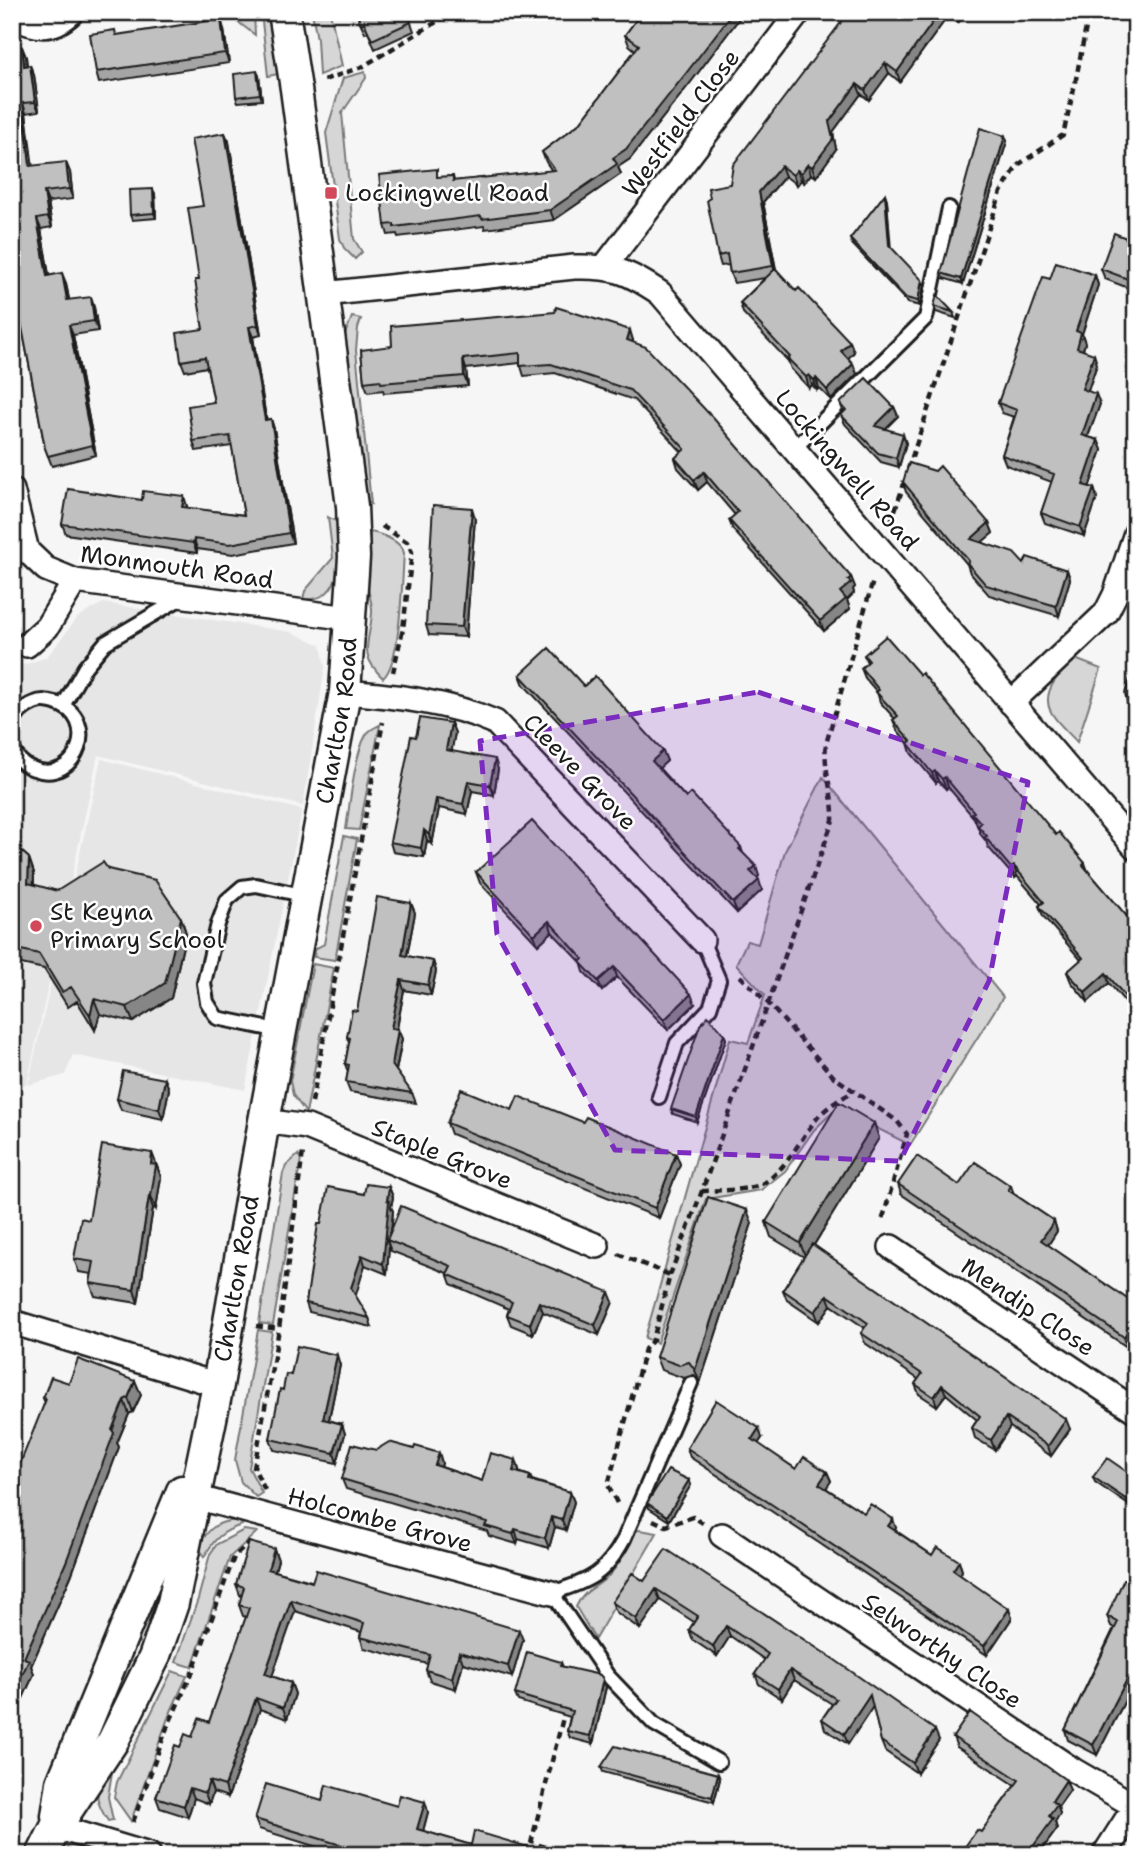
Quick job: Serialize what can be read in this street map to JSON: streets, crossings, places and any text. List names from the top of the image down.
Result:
{
  "streets": {
    "street": [
      "Westfield Close",
      "Lockingwell Road",
      "Monmouth Road",
      "Charlton Road",
      "Cleeve Grove",
      "Staple Grove",
      "Mendip Close",
      "Holcombe Grove",
      "Selworthy Close"
    ]
  },
  "crossings": [
    ["Westfield Close", "Lockingwell Road"],
    ["Lockingwell Road", "Charlton Road"],
    ["Monmouth Road", "Charlton Road"],
    ["Charlton Road", "Cleeve Grove"],
    ["Charlton Road", "Staple Grove"],
    ["Charlton Road", "Holcombe Grove"]
  ],
  "places": {
    "transit": ["Lockingwell Road"],
    "other": ["St Keyna Primary School"]
  }
}
